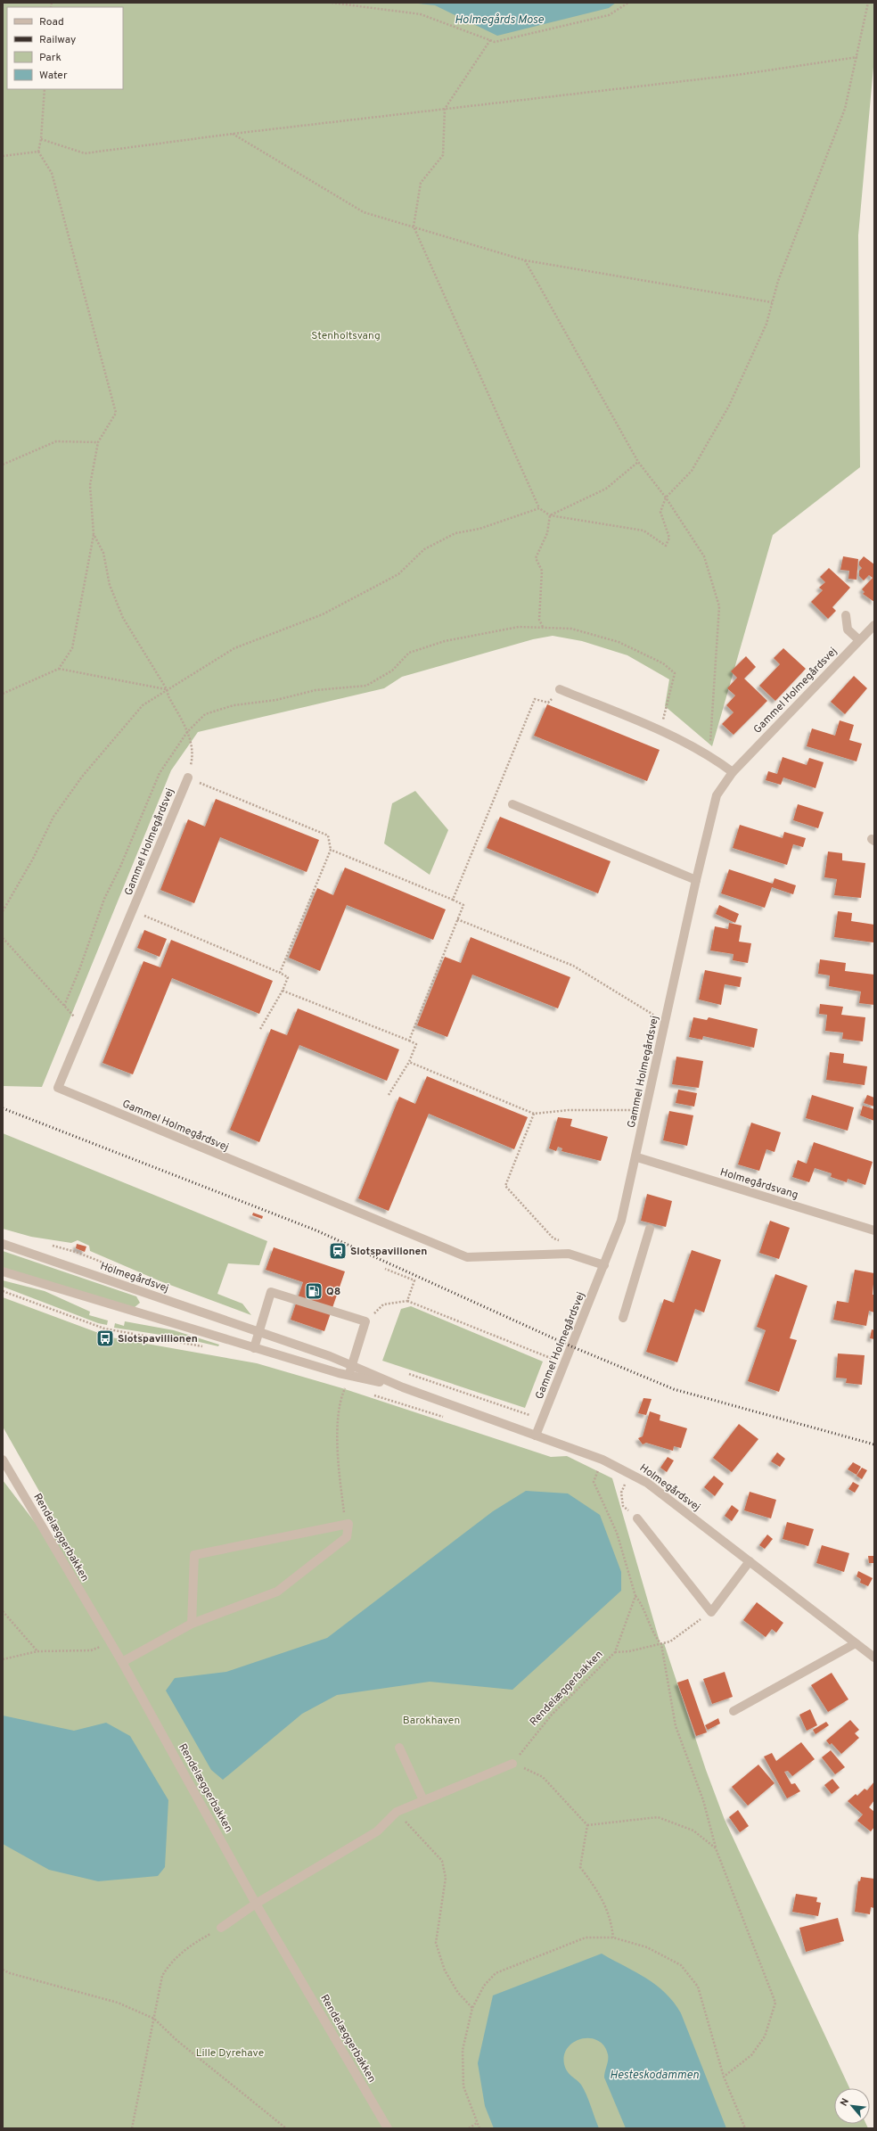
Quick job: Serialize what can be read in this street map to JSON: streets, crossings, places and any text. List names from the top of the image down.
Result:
{
  "streets": {
    "street": [
      "Gammel Holmegårdsvej",
      "Holmegårdsvang",
      "Holmegårdsvej",
      "Rendelæggerbakken"
    ]
  },
  "crossings": [
    ["Gammel Holmegårdsvej", "Holmegårdsvang"],
    ["Gammel Holmegårdsvej", "Holmegårdsvej"]
  ],
  "water": ["Holmegårds Mose", "Hesteskodammen"],
  "parks": ["Stenholtsvang", "Barokhaven", "Lille Dyrehave"],
  "places": {
    "station": ["Slotspavillonen"],
    "fuel station": ["Q8"],
    "bus stop": ["Slotspavillionen"]
  },
  "legend": [
    "Road",
    "Railway",
    "Park",
    "Water"
  ],
  "north": "top left"
}
